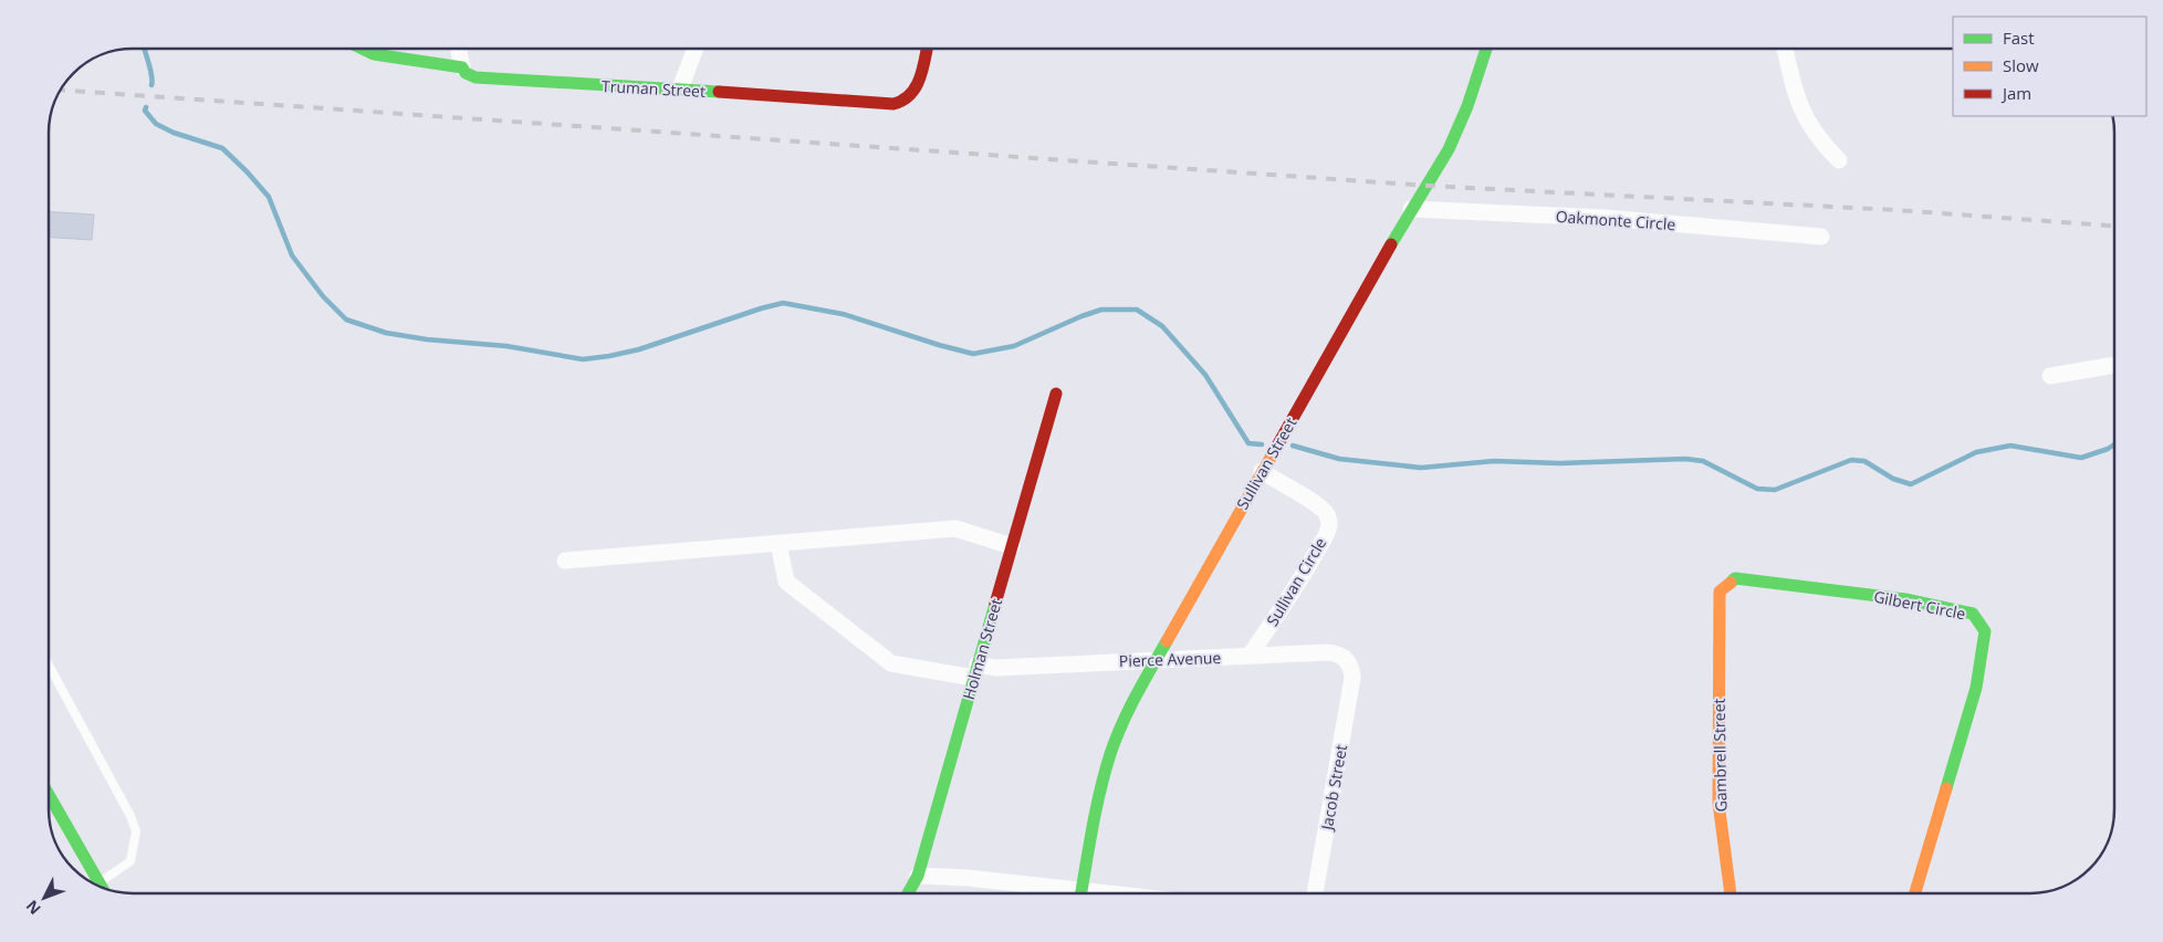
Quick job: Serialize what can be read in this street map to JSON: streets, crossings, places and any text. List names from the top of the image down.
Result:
{
  "streets": {
    "main road": [
      "Truman Street",
      "Sullivan Street",
      "Gilbert Circle",
      "Holman Street",
      "Gambrell Street"
    ],
    "street": [
      "Oakmonte Circle",
      "Sullivan Circle",
      "Pierce Avenue",
      "Jacob Street"
    ]
  },
  "crossings": [
    ["Oakmonte Circle", "Sullivan Street"],
    ["Sullivan Street", "Sullivan Circle"],
    ["Sullivan Street", "Pierce Avenue"],
    ["Sullivan Circle", "Pierce Avenue"],
    ["Gilbert Circle", "Gambrell Street"],
    ["Holman Street", "Pierce Avenue"],
    ["Pierce Avenue", "Jacob Street"]
  ],
  "legend": ["Fast", "Slow", "Jam"],
  "north": "bottom left"
}
